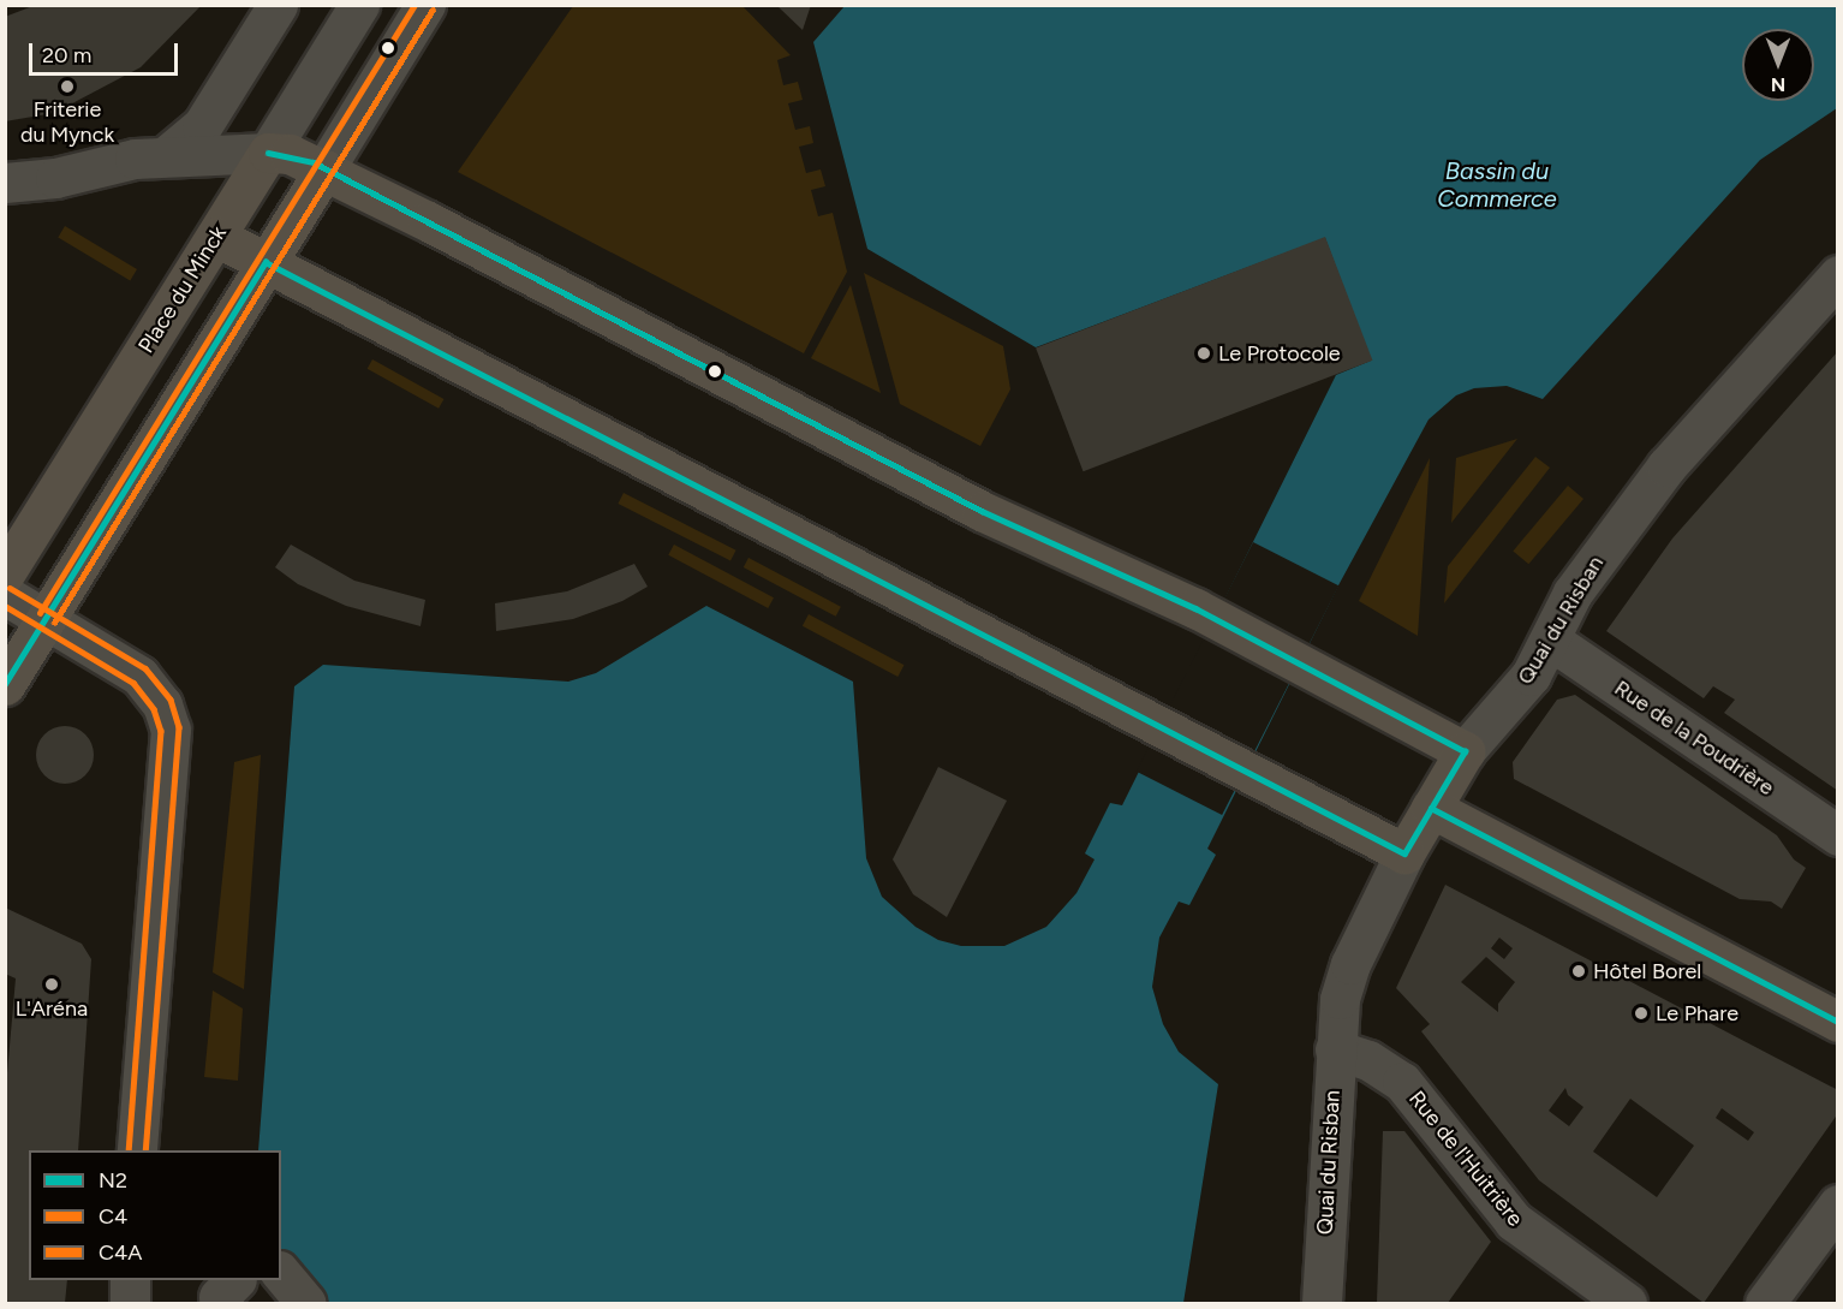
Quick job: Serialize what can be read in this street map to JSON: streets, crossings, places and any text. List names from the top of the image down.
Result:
{
  "streets": {
    "main road": ["Place du Minck", "Quai du Risban"],
    "street": ["Rue de la Poudrière", "Rue de l'Huitrière"]
  },
  "crossings": [
    ["Quai du Risban", "Rue de la Poudrière"],
    ["Quai du Risban", "Rue de l'Huitrière"]
  ],
  "water": ["Bassin du Commerce"],
  "places": [
    "Friterie du Mynck",
    "Le Protocole",
    "Hôtel Borel",
    "L'Aréna",
    "Le Phare"
  ],
  "lines": ["transit line C4A", "transit line C4", "transit line N2"],
  "legend": ["N2", "C4", "C4A"],
  "scale_bar": "20 m",
  "north": "bottom"
}
